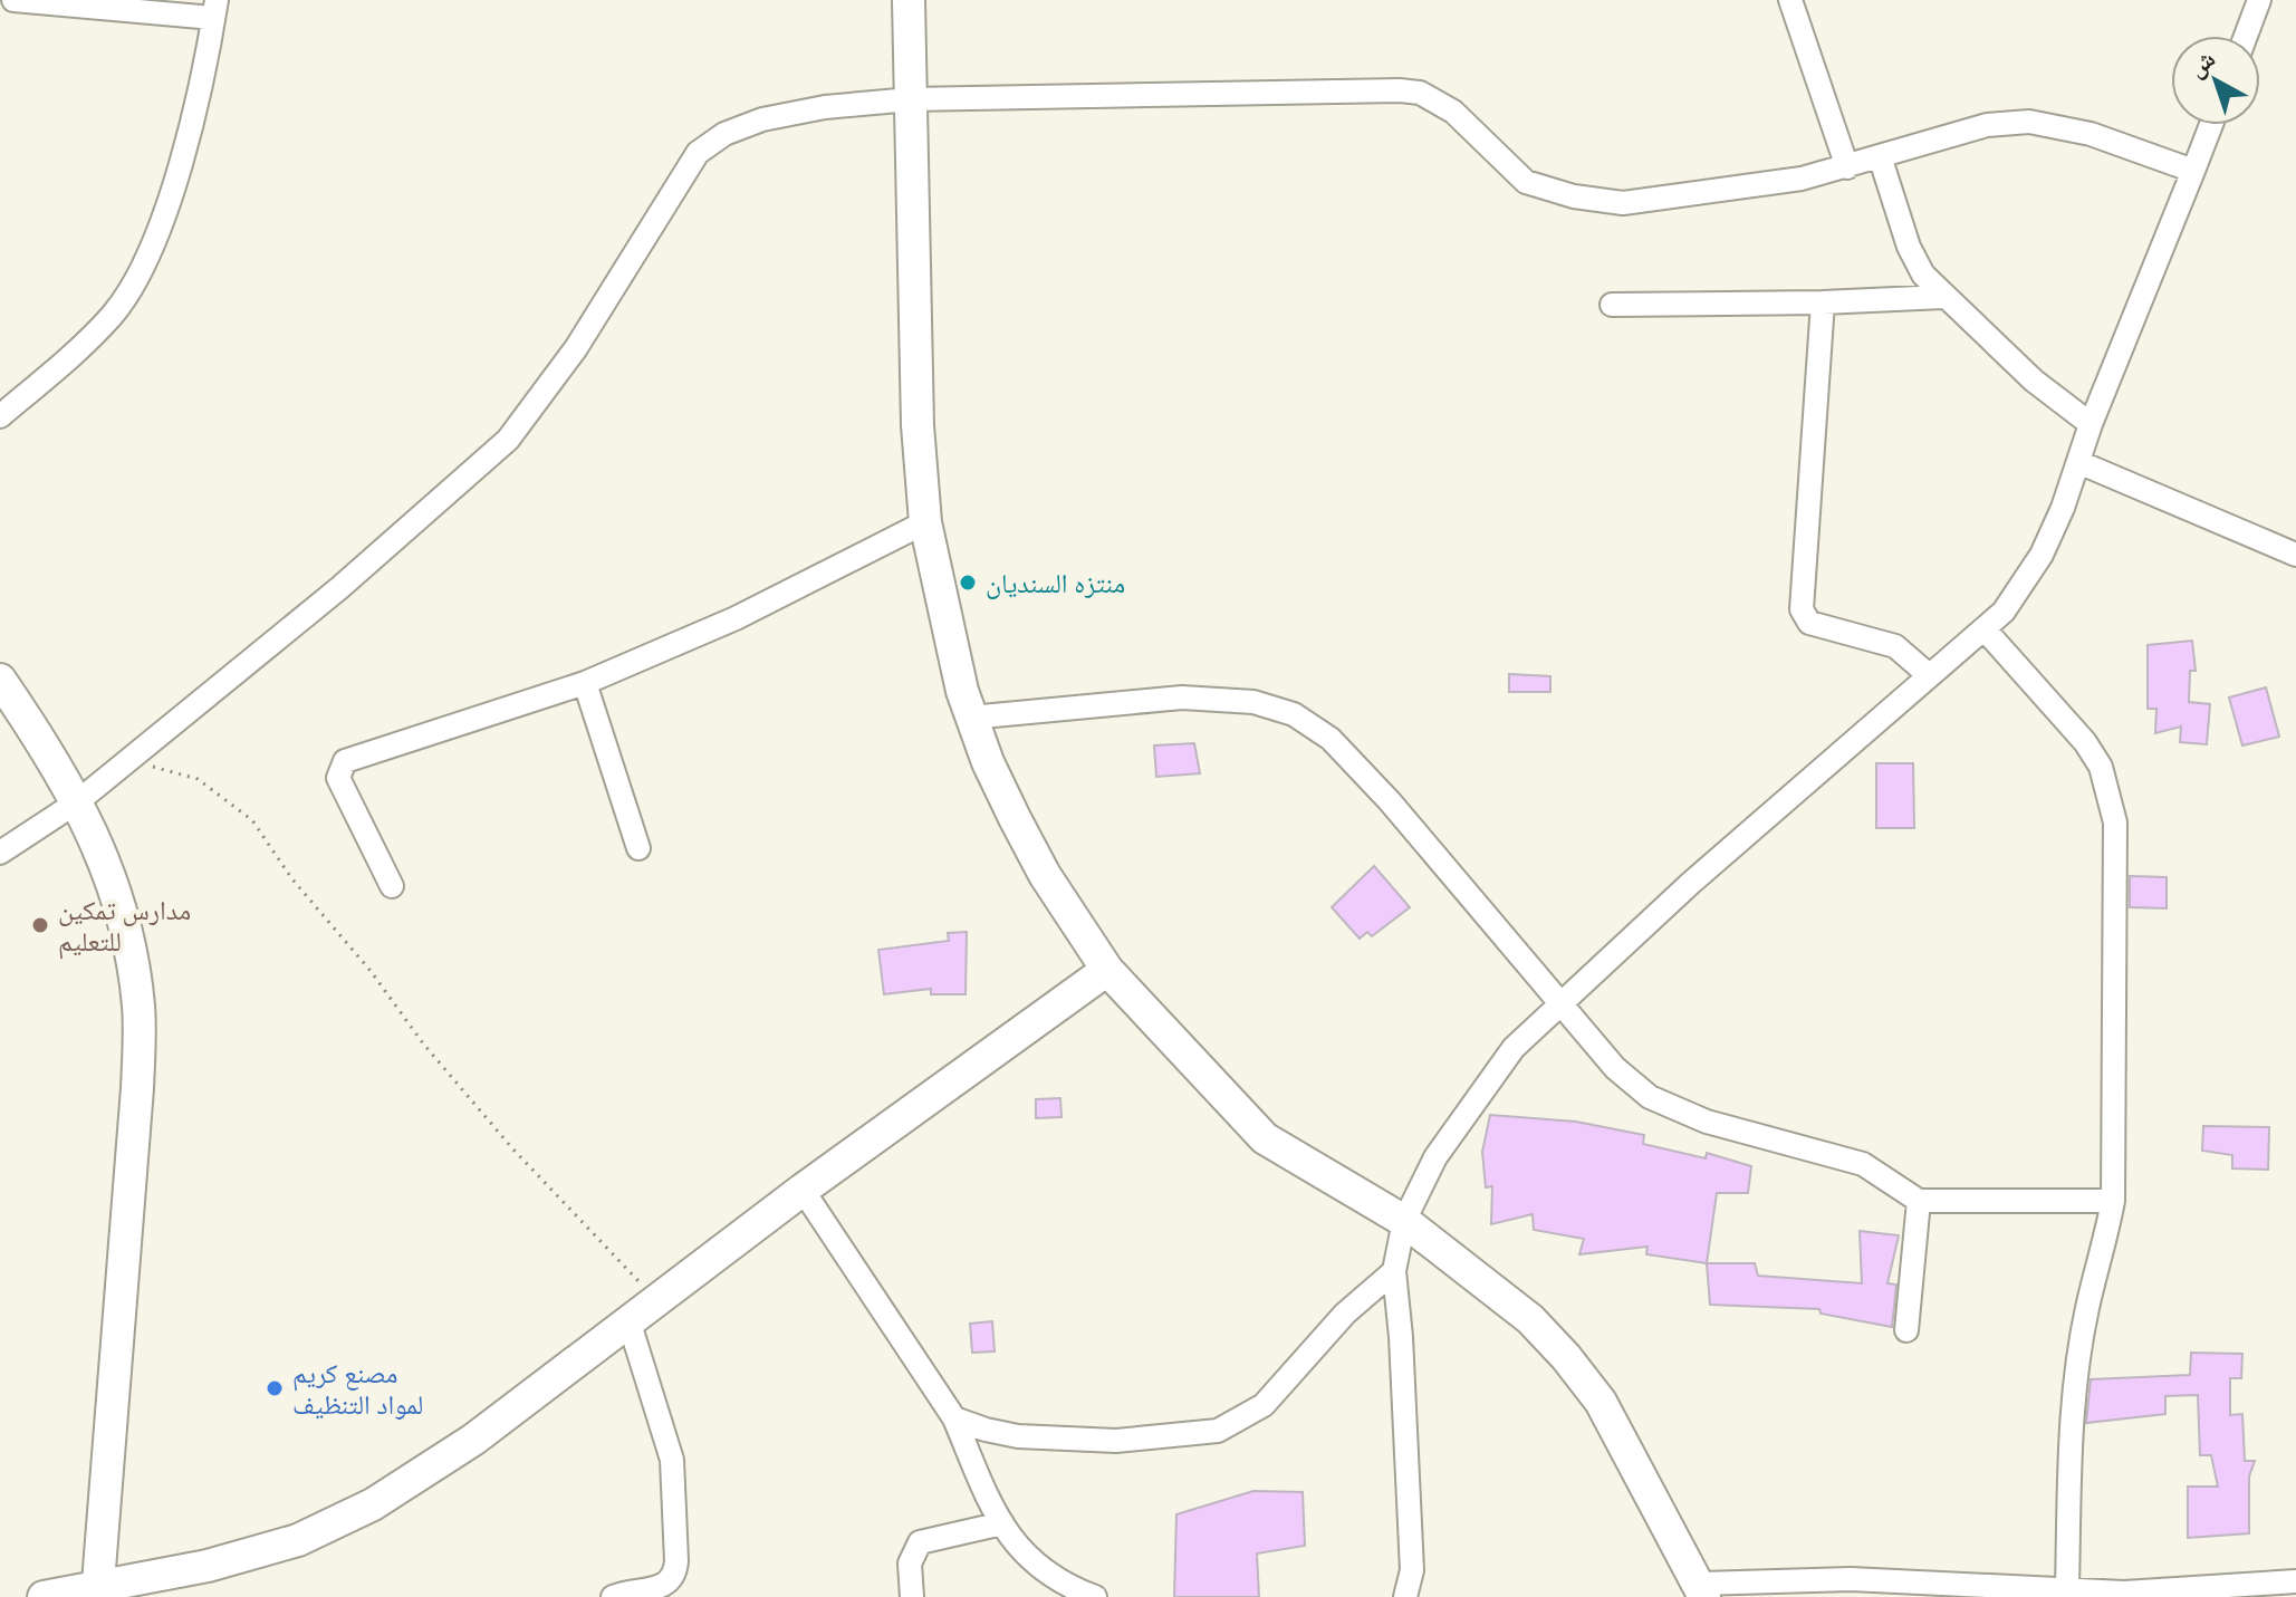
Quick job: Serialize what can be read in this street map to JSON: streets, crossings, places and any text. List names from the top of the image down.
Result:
{
  "places": ["منتزه السنديان", "مدارس تمكين للتعليم", "مصنع كريم لمواد التنظيف"],
  "north": "top left"
}
